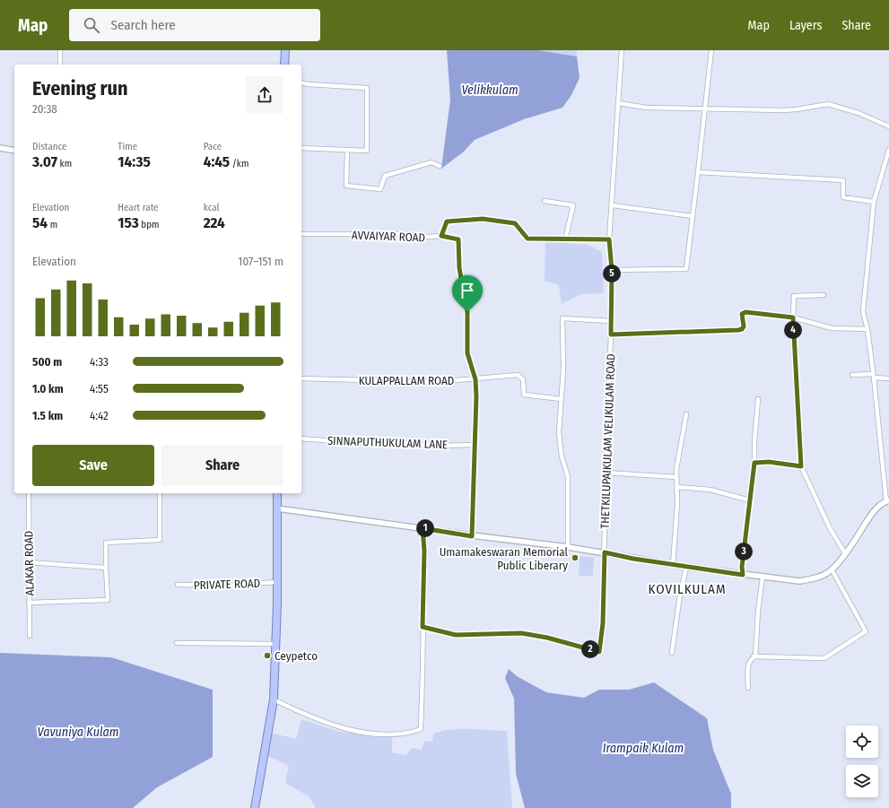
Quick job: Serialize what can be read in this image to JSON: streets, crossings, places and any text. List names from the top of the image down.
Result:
{
  "streets": {
    "street": [
      "AVVAIYAR ROAD",
      "KULAPPALLAM ROAD",
      "THETKILUPAIKULAM VELIKULAM ROAD",
      "SINNAPUTHUKULAM LANE",
      "ALAKAR ROAD",
      "PRIVATE ROAD"
    ]
  },
  "crossings": [
    ["AVVAIYAR ROAD", "THETKILUPAIKULAM VELIKULAM ROAD"]
  ],
  "districts": ["KOVILKULAM"],
  "water": ["Velikkulam", "Vavuniya Kulam", "Irampaik Kulam"],
  "places": ["Umamakeswaran Memorial Public Liberary", "Ceypetco"],
  "page": {
    "header": "Map",
    "search": "Search here",
    "nav": ["Map", "Layers", "Share"],
    "heading": ["Evening run", "20:38"],
    "stats": [
      ["Distance", "3.07 km"],
      ["Time", "14:35"],
      ["Pace", "4:45 /km"],
      ["Elevation", "54 m"],
      ["Heart rate", "153 bpm"],
      ["kcal", "224"]
    ],
    "chart": ["Elevation", "107–151 m"],
    "pins": [
      "5",
      "4",
      "1",
      "3",
      "2"
    ],
    "list": [
      {
        "name": "500 m",
        "note": "4:33"
      },
      {
        "name": "1.0 km",
        "note": "4:55"
      },
      {
        "name": "1.5 km",
        "note": "4:42"
      }
    ],
    "buttons": ["Save", "Share"]
  }
}
